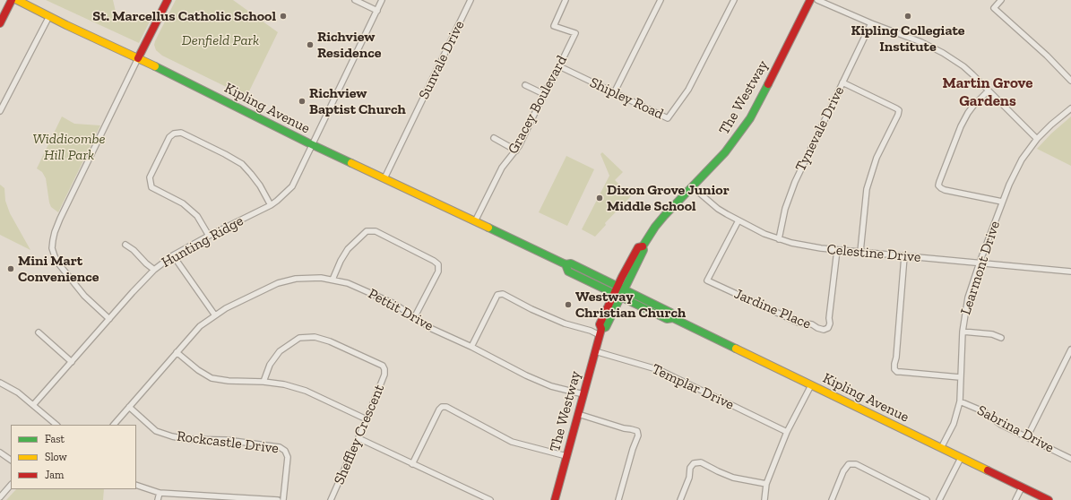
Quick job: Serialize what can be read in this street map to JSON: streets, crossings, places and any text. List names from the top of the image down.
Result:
{
  "streets": {
    "main road": ["The Westway", "Kipling Avenue"],
    "street": [
      "Sunvale Drive",
      "Shipley Road",
      "Gracey Boulevard",
      "Tynevale Drive",
      "Hunting Ridge",
      "Celestine Drive",
      "Learmont Drive",
      "Jardine Place",
      "Pettit Drive",
      "Templar Drive",
      "Sabrina Drive",
      "Sheffley Crescent",
      "Rockcastle Drive"
    ]
  },
  "crossings": [
    ["Sunvale Drive", "Kipling Avenue"],
    ["The Westway", "Kipling Avenue"],
    ["The Westway", "Celestine Drive"],
    ["The Westway", "Pettit Drive"],
    ["The Westway", "Templar Drive"],
    ["Shipley Road", "Gracey Boulevard"],
    ["Gracey Boulevard", "Kipling Avenue"],
    ["Kipling Avenue", "Hunting Ridge"],
    ["Kipling Avenue", "Learmont Drive"],
    ["Tynevale Drive", "Celestine Drive"],
    ["Celestine Drive", "Learmont Drive"],
    ["Celestine Drive", "Jardine Place"],
    ["Learmont Drive", "Sabrina Drive"],
    ["Pettit Drive", "Rockcastle Drive"]
  ],
  "districts": ["Martin Grove Gardens"],
  "parks": ["Denfield Park", "Widdicombe Hill Park"],
  "places": [
    "St. Marcellus Catholic School",
    "Kipling Collegiate Institute",
    "Richview Residence",
    "Richview Baptist Church",
    "Dixon Grove Junior Middle School",
    "Mini Mart Convenience",
    "Westway Christian Church"
  ],
  "legend": ["Fast", "Slow", "Jam"]
}
